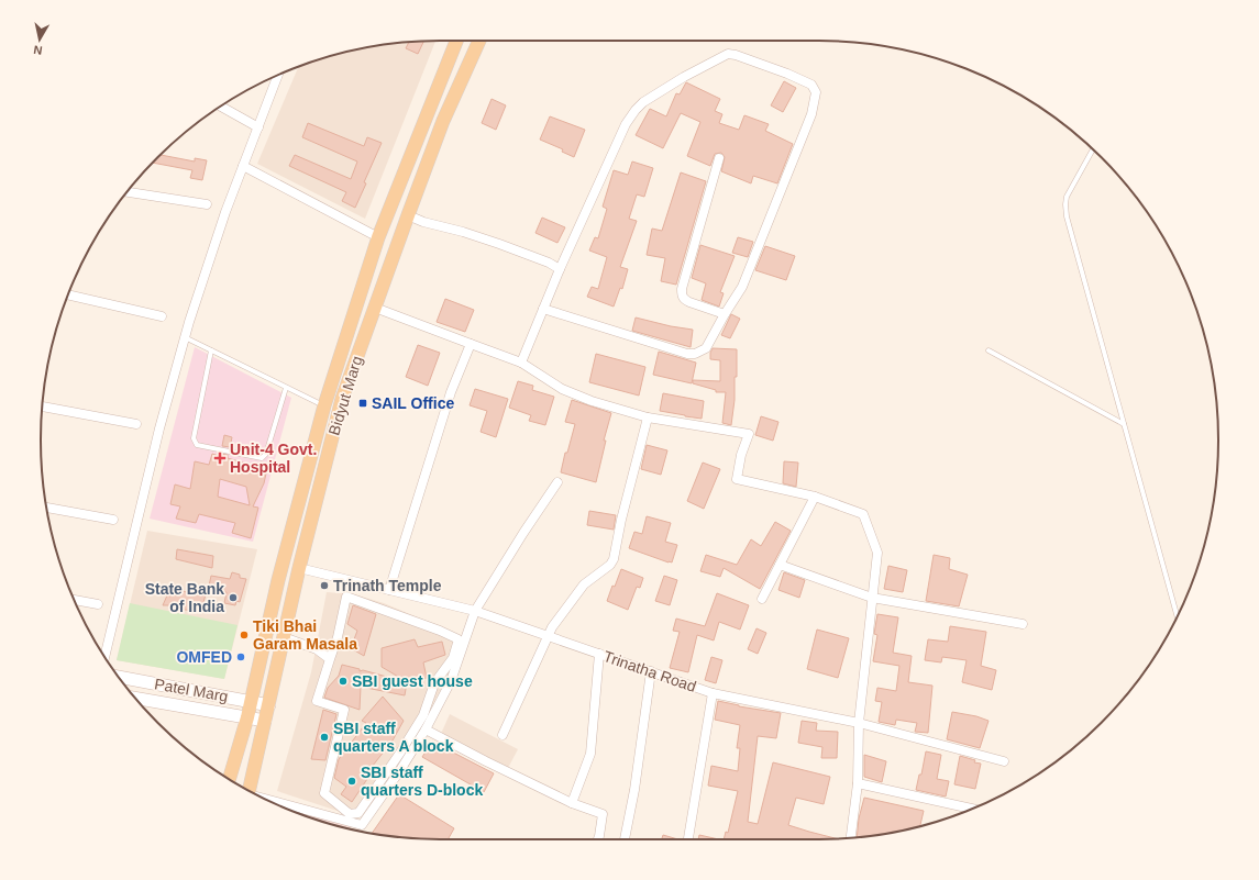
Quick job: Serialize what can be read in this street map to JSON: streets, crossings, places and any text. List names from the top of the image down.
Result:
{
  "streets": {
    "main road": ["Bidyut Marg"],
    "street": ["Trinatha Road", "Patel Marg"]
  },
  "crossings": [
    ["Bidyut Marg", "Trinatha Road"],
    ["Bidyut Marg", "Patel Marg"]
  ],
  "places": {
    "transit": ["SAIL Office"],
    "health": ["Unit-4 Govt. Hospital"],
    "other": [
      "Trinath Temple",
      "State Bank of India",
      "Tiki Bhai Garam Masala",
      "OMFED",
      "SBI guest house",
      "SBI staff quarters A block",
      "SBI staff quarters D-block"
    ]
  },
  "north": "bottom"
}
